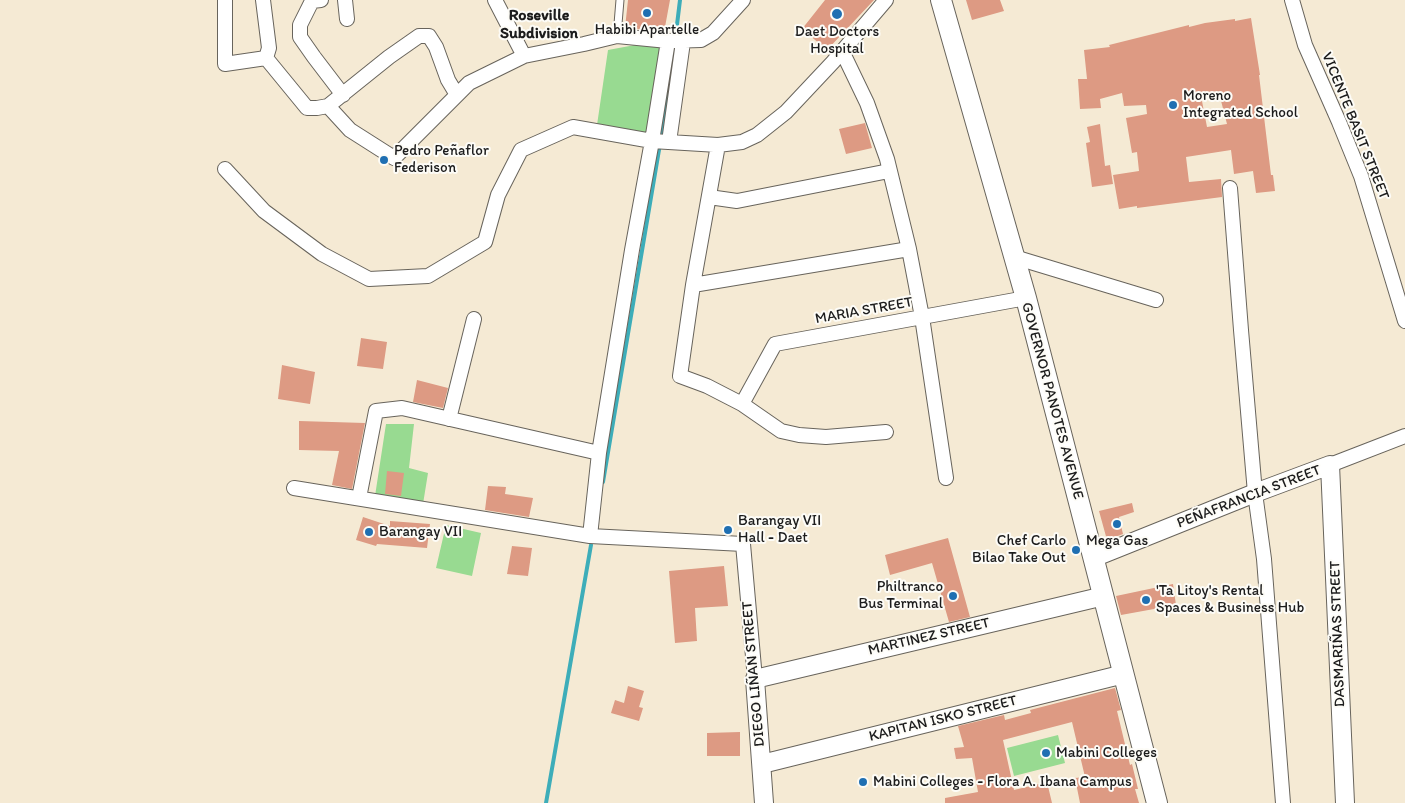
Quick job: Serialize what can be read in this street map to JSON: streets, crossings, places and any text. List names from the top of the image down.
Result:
{
  "streets": {
    "main road": ["GOVERNOR PANOTES AVENUE"],
    "street": [
      "VICENTE BASIT STREET",
      "MARIA STREET",
      "PEÑAFRANCIA STREET",
      "DASMARIÑAS STREET",
      "MARTINEZ STREET",
      "DIEGO LIÑAN STREET",
      "KAPITAN ISKO STREET"
    ]
  },
  "crossings": [
    ["MARIA STREET", "GOVERNOR PANOTES AVENUE"],
    ["GOVERNOR PANOTES AVENUE", "PEÑAFRANCIA STREET"],
    ["GOVERNOR PANOTES AVENUE", "MARTINEZ STREET"],
    ["GOVERNOR PANOTES AVENUE", "KAPITAN ISKO STREET"],
    ["PEÑAFRANCIA STREET", "DASMARIÑAS STREET"],
    ["MARTINEZ STREET", "DIEGO LIÑAN STREET"],
    ["DIEGO LIÑAN STREET", "KAPITAN ISKO STREET"]
  ],
  "districts": ["Roseville Subdivision"],
  "places": [
    "Habibi Apartelle",
    "Daet Doctors Hospital",
    "Moreno Integrated School",
    "Pedro Peñaflor Federison",
    "Mega Gas",
    "Barangay VII Hall - Daet",
    "Barangay VII",
    "Chef Carlo Bilao Take Out",
    "Philtranco Bus Terminal",
    "'Ta Litoy's Rental Spaces & Business Hub",
    "Mabini Colleges",
    "Mabini Colleges - Flora A. Ibana Campus"
  ]
}
